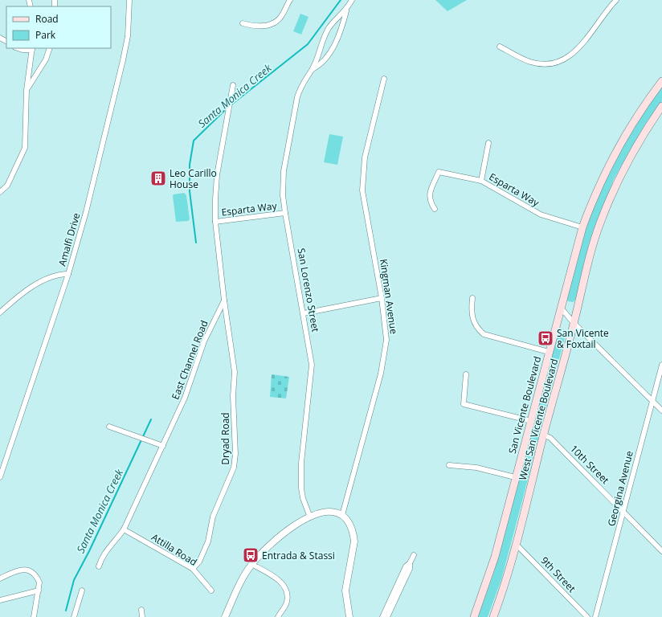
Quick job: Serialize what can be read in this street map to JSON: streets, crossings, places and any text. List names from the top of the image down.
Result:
{
  "streets": {
    "main road": ["San Vicente Boulevard", "West San Vicente Boulevard"],
    "street": [
      "Esparta Way",
      "Amalfi Drive",
      "San Lorenzo Street",
      "Kingman Avenue",
      "East Channel Road",
      "Dryad Road",
      "10th Street",
      "Georgina Avenue",
      "Attilla Road",
      "9th Street"
    ]
  },
  "crossings": [
    ["Esparta Way", "San Lorenzo Street"],
    ["Esparta Way", "San Vicente Boulevard"],
    ["East Channel Road", "Dryad Road"],
    ["East Channel Road", "Attilla Road"],
    ["West San Vicente Boulevard", "10th Street"],
    ["West San Vicente Boulevard", "9th Street"],
    ["Dryad Road", "Attilla Road"],
    ["10th Street", "Georgina Avenue"]
  ],
  "water": ["Santa Monica Creek"],
  "places": {
    "building": ["Leo Carillo House"],
    "bus stop": ["San Vicente & Foxtail", "Entrada & Stassi"]
  },
  "legend": ["Road", "Park"]
}
